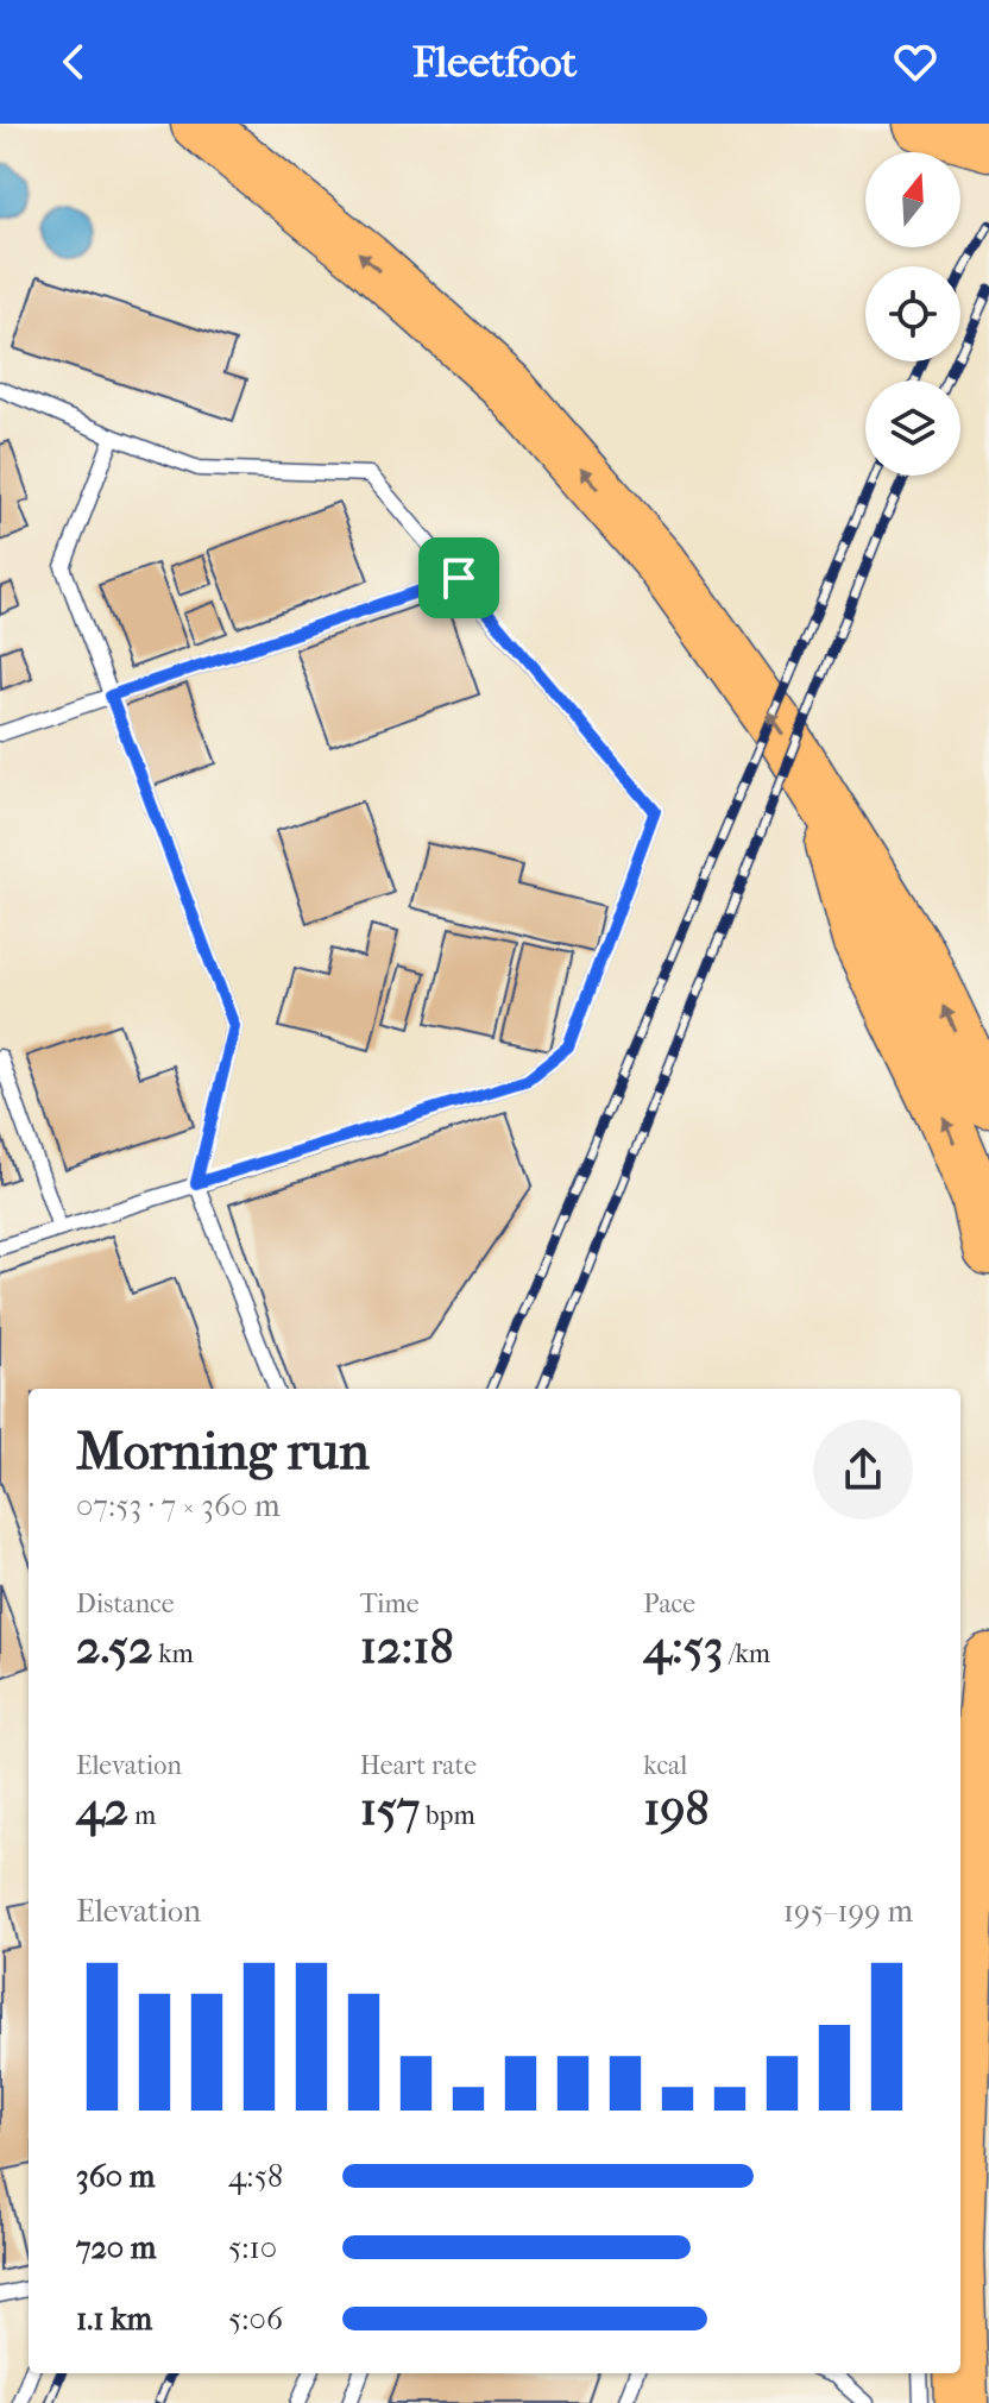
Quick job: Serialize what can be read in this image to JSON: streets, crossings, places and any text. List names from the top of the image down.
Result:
{
  "north": "top",
  "page": {
    "header": "Fleetfoot",
    "heading": ["Morning run", "07:53 · 7 × 360 m"],
    "stats": [
      ["Distance", "2.52 km"],
      ["Time", "12:18"],
      ["Pace", "4:53 /km"],
      ["Elevation", "42 m"],
      ["Heart rate", "157 bpm"],
      ["kcal", "198"]
    ],
    "chart": ["Elevation", "195–199 m"],
    "list": [
      {
        "name": "360 m",
        "note": "4:58"
      },
      {
        "name": "720 m",
        "note": "5:10"
      },
      {
        "name": "1.1 km",
        "note": "5:06"
      }
    ]
  }
}
